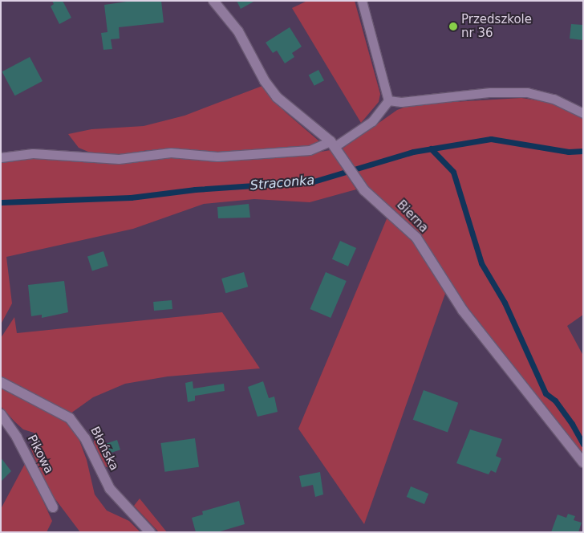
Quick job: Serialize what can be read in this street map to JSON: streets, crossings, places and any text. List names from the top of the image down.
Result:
{
  "streets": {
    "street": ["Bierna", "Błońska", "Pikowa"]
  },
  "water": ["Straconka"],
  "places": ["Przedszkole nr 36"]
}
